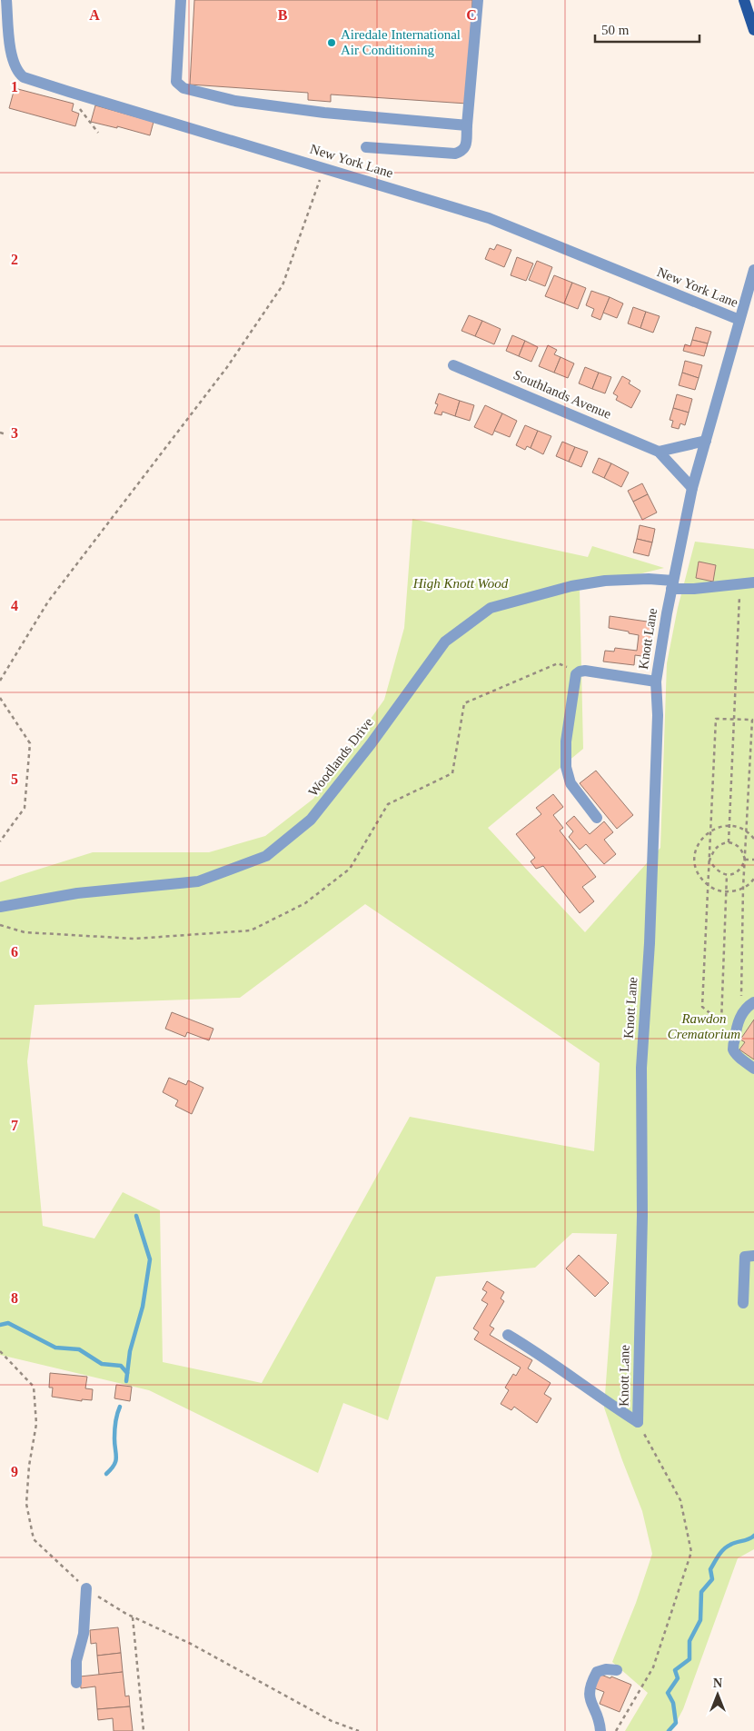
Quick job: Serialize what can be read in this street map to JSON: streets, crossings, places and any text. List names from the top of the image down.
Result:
{
  "streets": {
    "street": [
      "New York Lane",
      "Southlands Avenue",
      "Knott Lane",
      "Woodlands Drive"
    ]
  },
  "crossings": [
    ["New York Lane", "Knott Lane"],
    ["Southlands Avenue", "Knott Lane"],
    ["Knott Lane", "Woodlands Drive"]
  ],
  "parks": ["High Knott Wood", "Rawdon Crematorium"],
  "places": ["Airedale International Air Conditioning"],
  "scale_bar": "50 m",
  "north": "top",
  "grid": {
    "columns": ["A", "B", "C"],
    "rows": [
      "1",
      "2",
      "3",
      "4",
      "5",
      "6",
      "7",
      "8",
      "9"
    ]
  }
}
